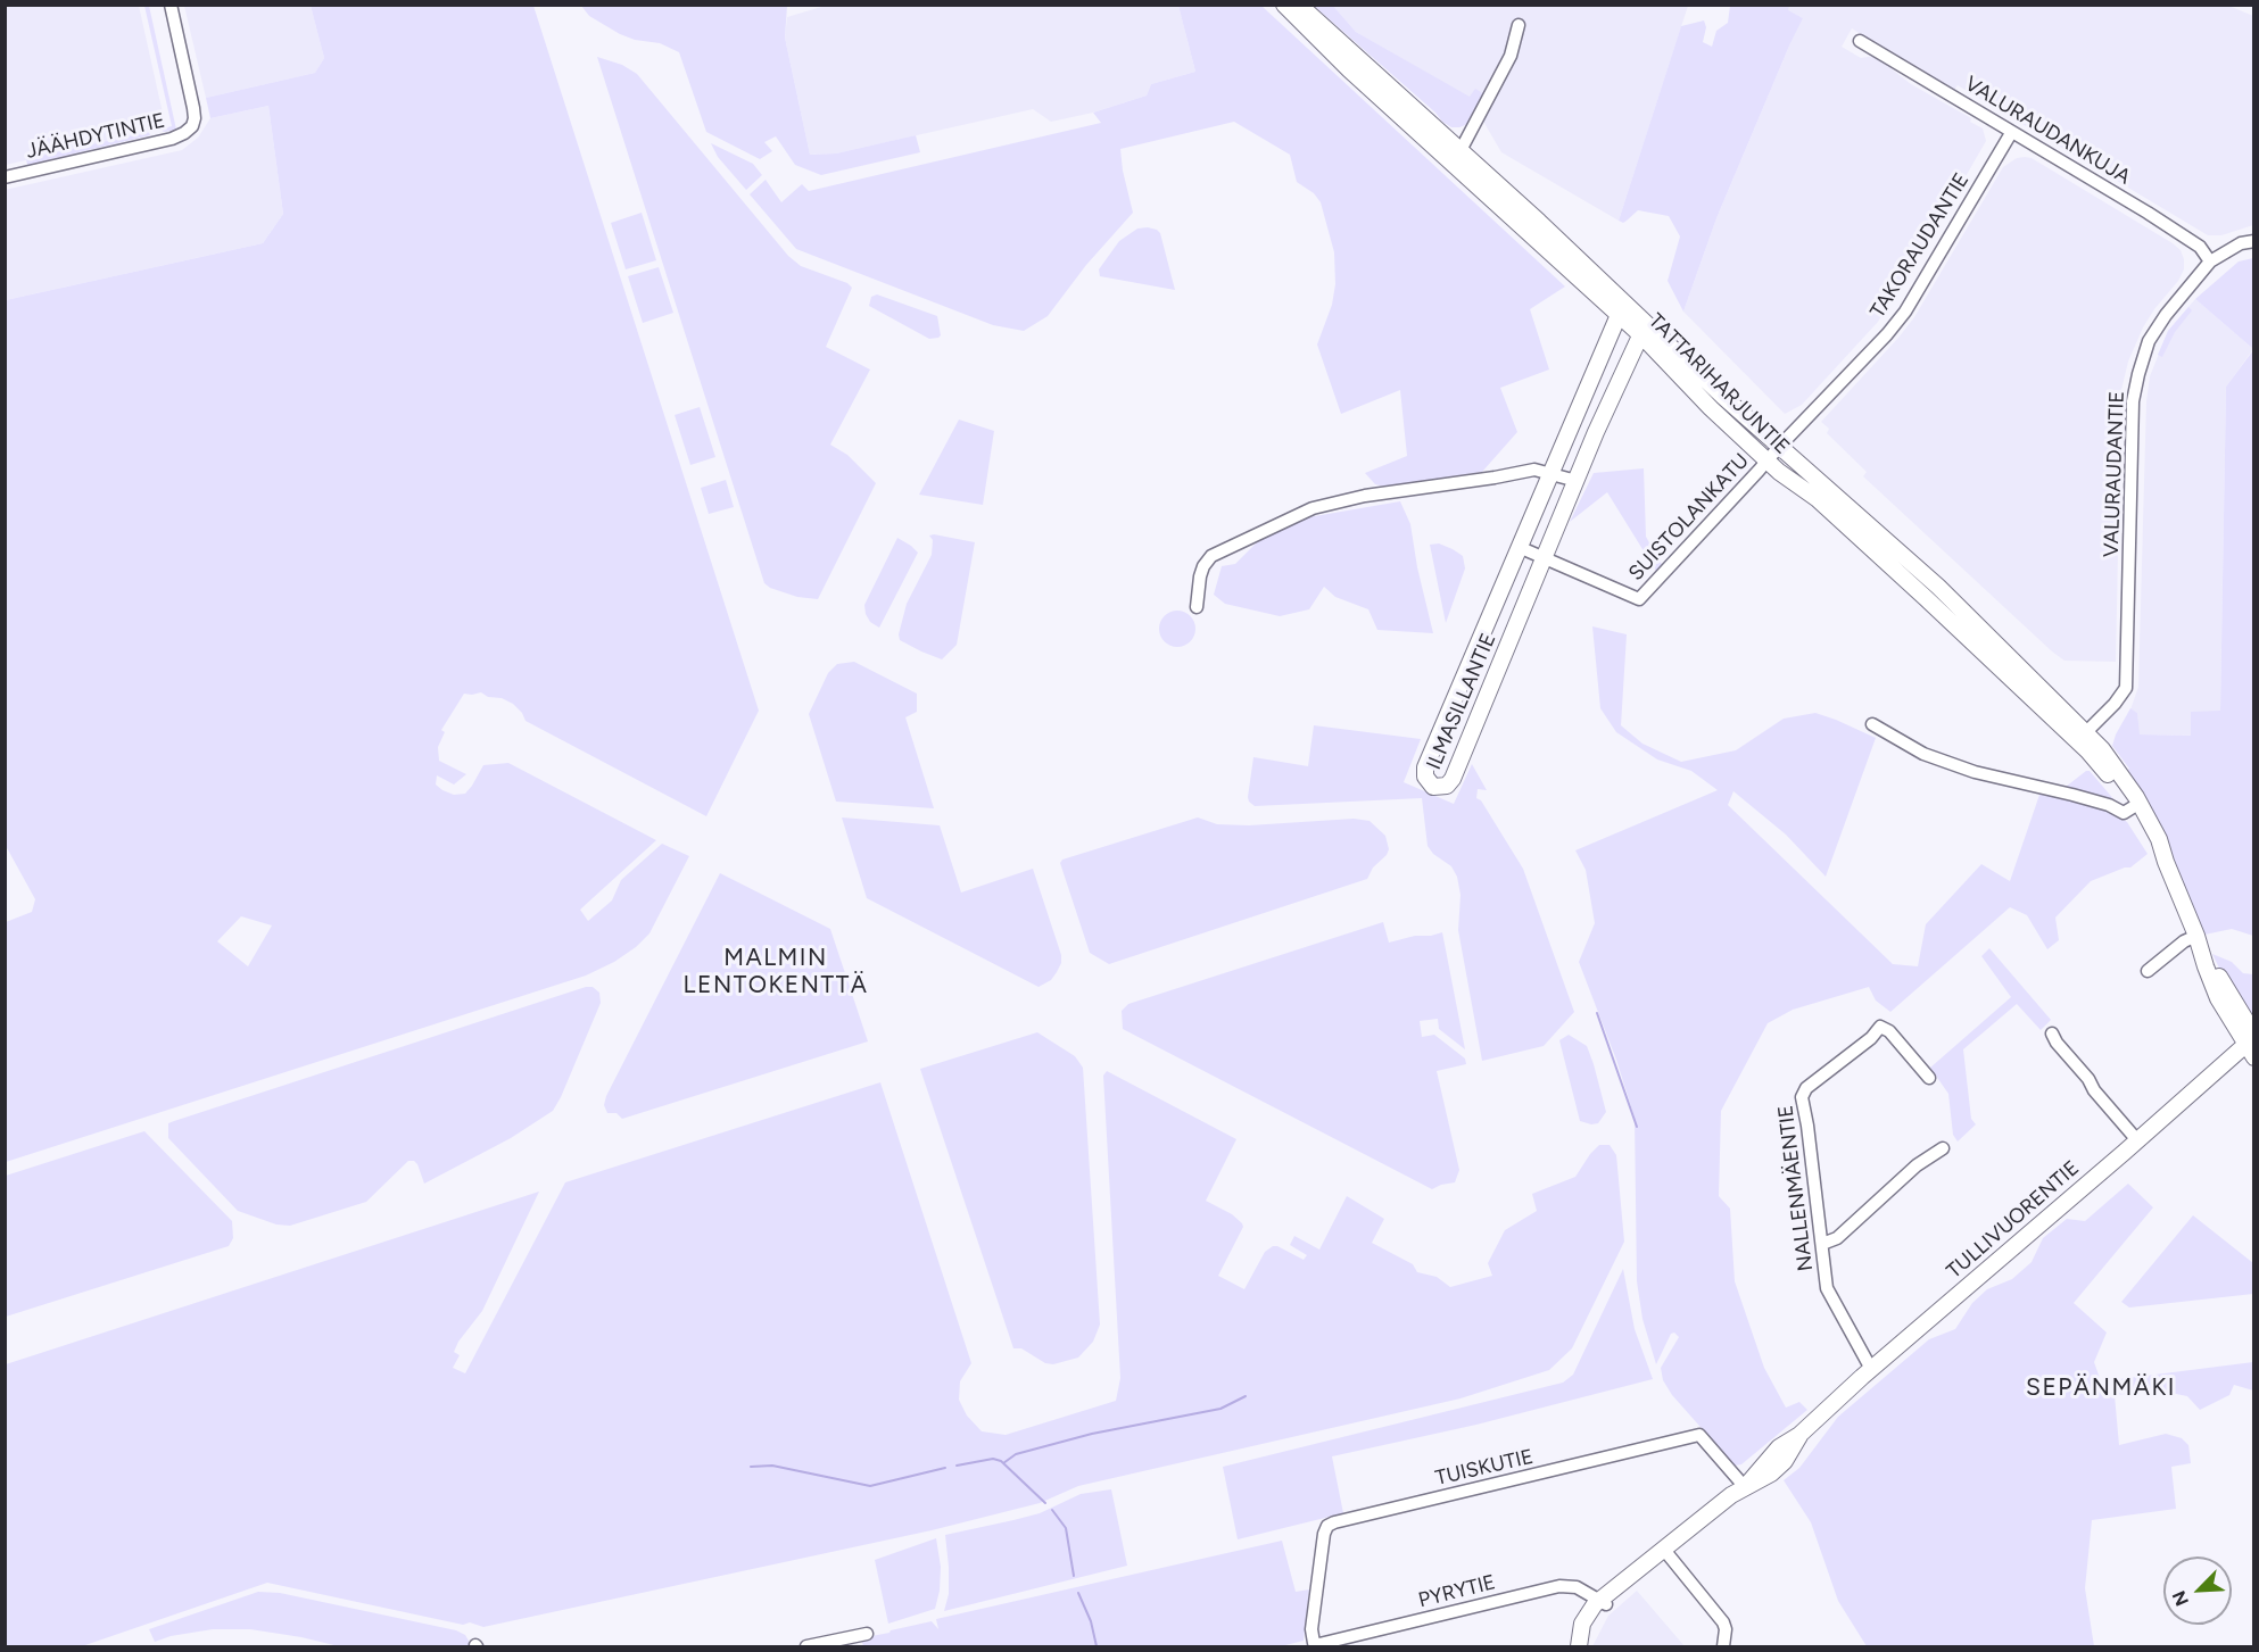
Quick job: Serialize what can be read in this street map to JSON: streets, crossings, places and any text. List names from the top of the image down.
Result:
{
  "streets": {
    "main road": ["TATTARIHARJUNTIE", "ILMASILLANTIE", "TULLIVUORENTIE"],
    "street": [
      "VALURAUDANKUJA",
      "JÄÄHDYTINTIE",
      "TAKORAUDANTIE",
      "VALURAUDANTIE",
      "SUISTOLANKATU",
      "NALLENMÄENTIE",
      "TUISKUTIE",
      "PYRYTIE"
    ]
  },
  "crossings": [
    ["VALURAUDANKUJA", "TAKORAUDANTIE"],
    ["VALURAUDANKUJA", "VALURAUDANTIE"],
    ["TAKORAUDANTIE", "TATTARIHARJUNTIE"],
    ["TAKORAUDANTIE", "SUISTOLANKATU"],
    ["TATTARIHARJUNTIE", "VALURAUDANTIE"],
    ["TATTARIHARJUNTIE", "SUISTOLANKATU"],
    ["TATTARIHARJUNTIE", "ILMASILLANTIE"],
    ["TATTARIHARJUNTIE", "TULLIVUORENTIE"],
    ["SUISTOLANKATU", "ILMASILLANTIE"],
    ["NALLENMÄENTIE", "TULLIVUORENTIE"],
    ["TULLIVUORENTIE", "TUISKUTIE"],
    ["TULLIVUORENTIE", "PYRYTIE"],
    ["TUISKUTIE", "PYRYTIE"]
  ],
  "districts": ["MALMIN LENTOKENTTÄ", "SEPÄNMÄKI"],
  "north": "bottom left"
}
